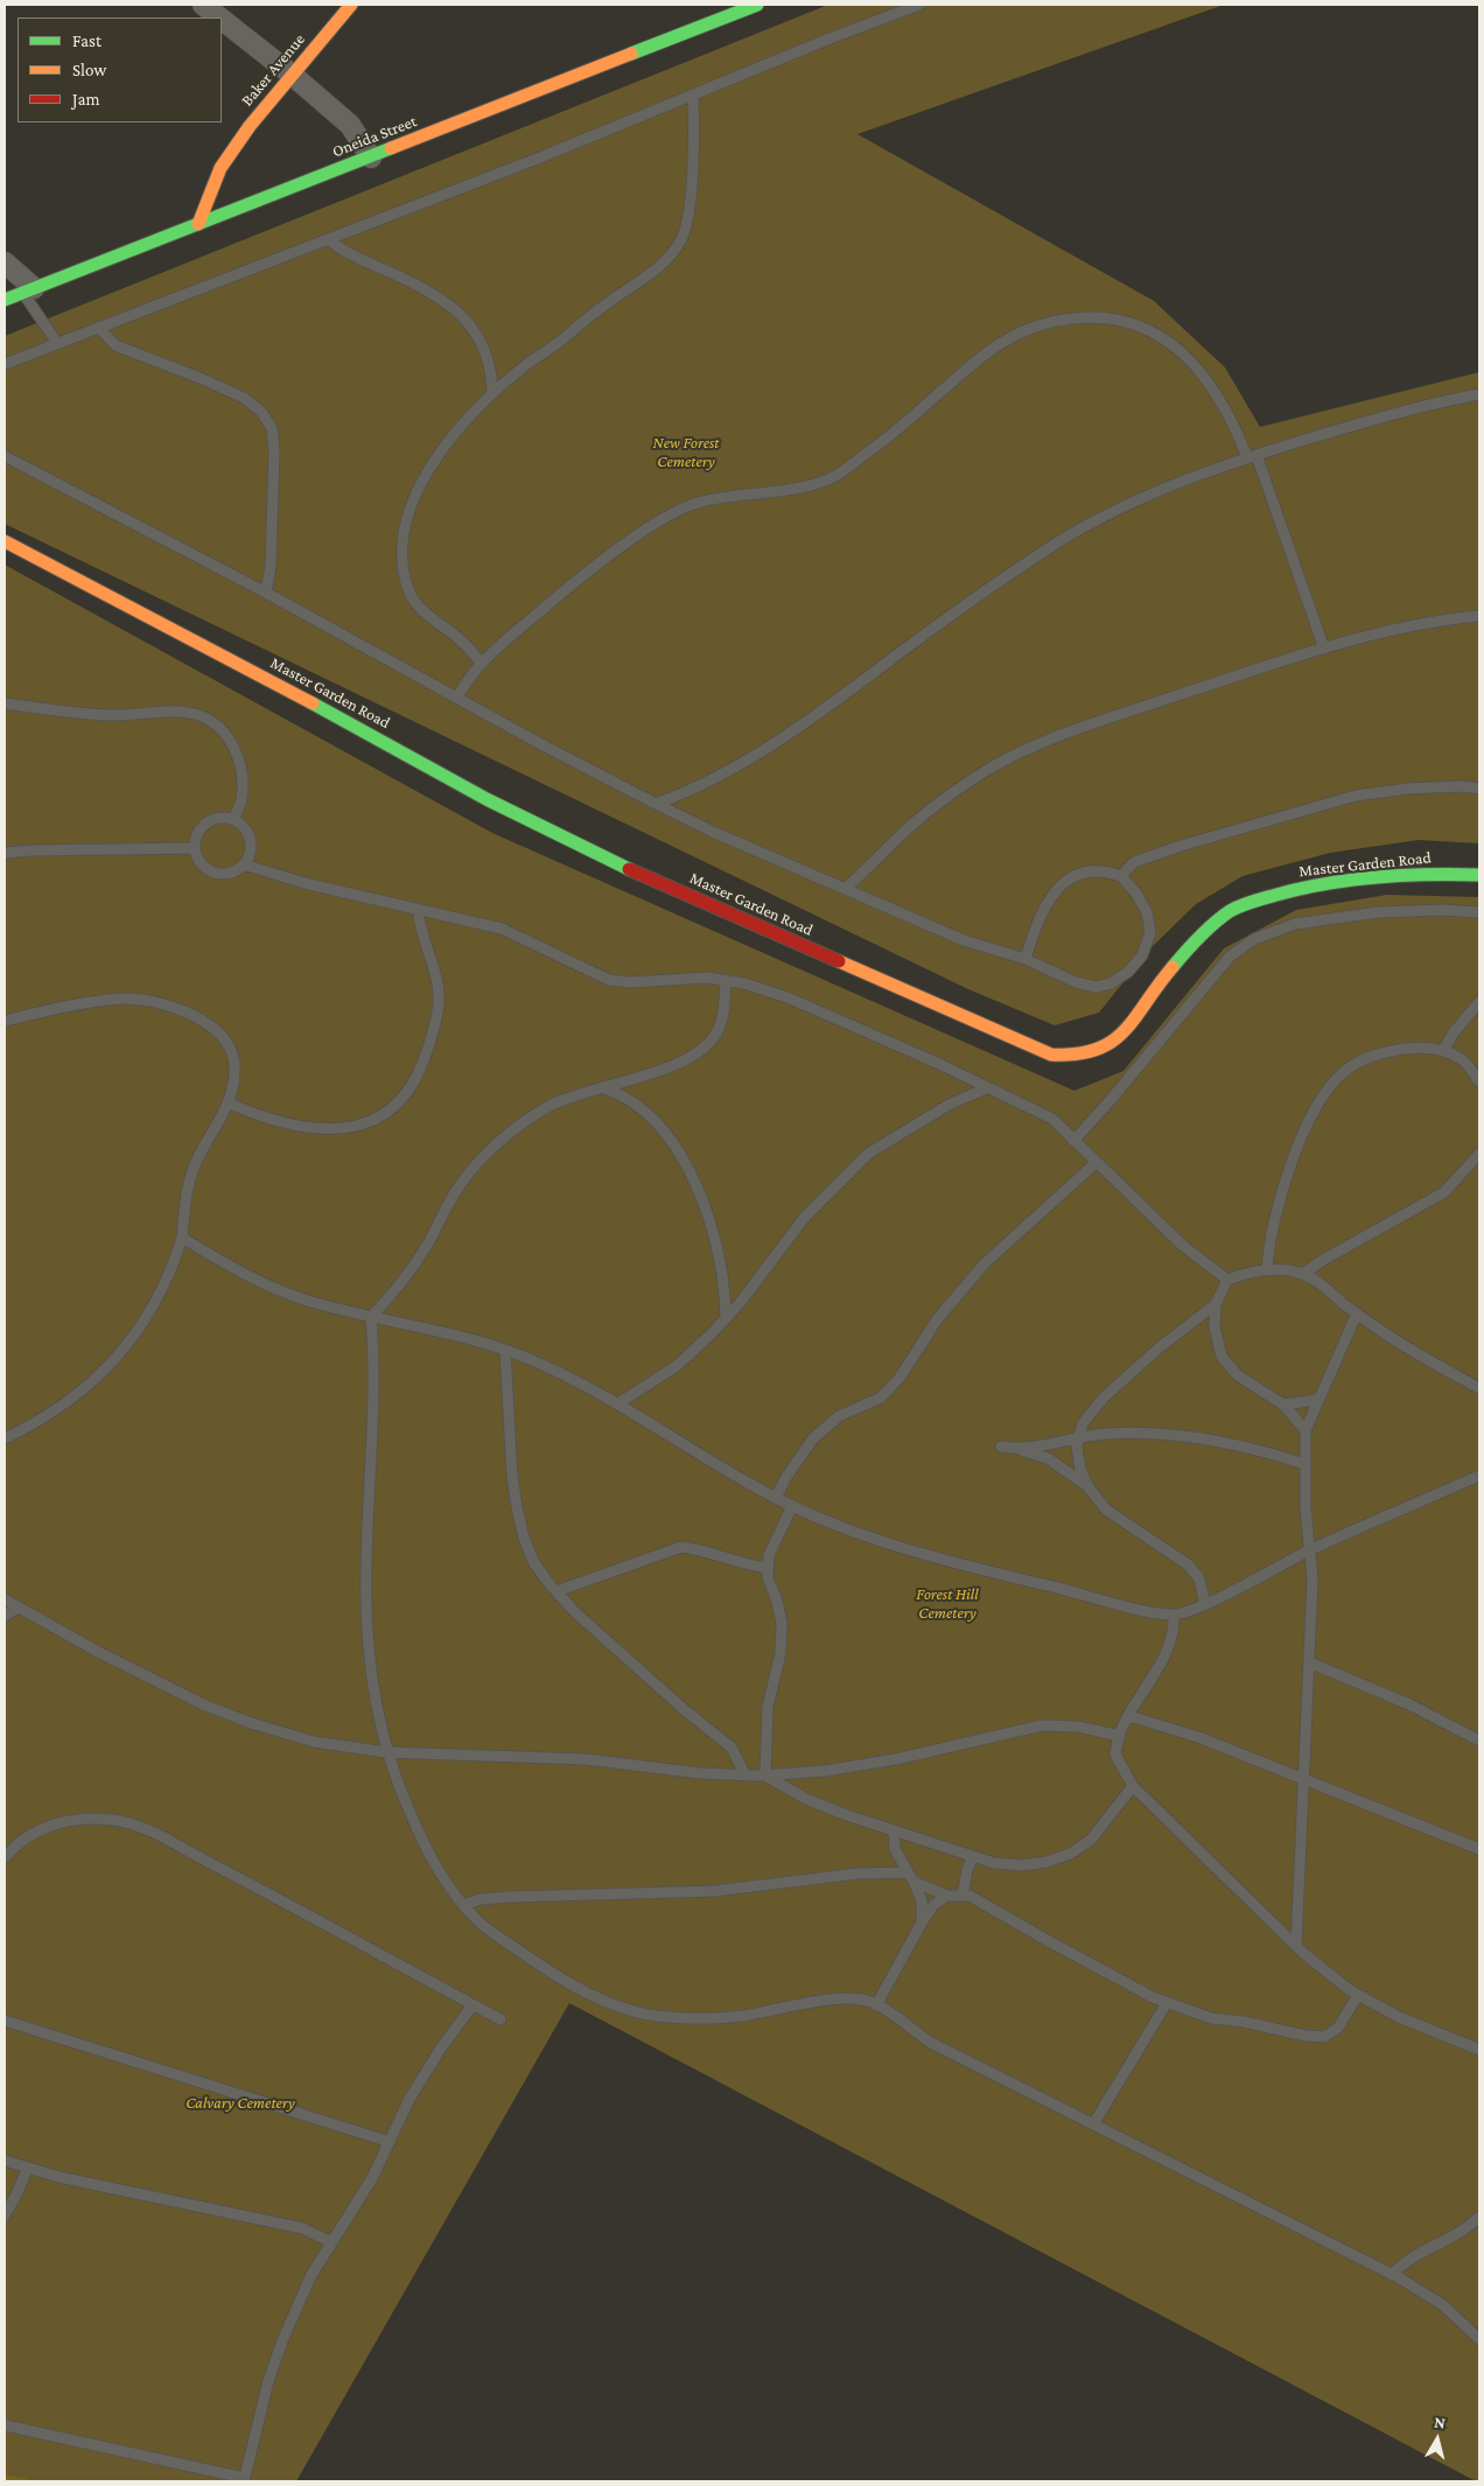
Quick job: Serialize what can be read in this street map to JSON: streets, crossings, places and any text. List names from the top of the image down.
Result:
{
  "streets": {
    "street": ["Baker Avenue", "Oneida Street", "Master Garden Road"]
  },
  "crossings": [
    ["Baker Avenue", "Oneida Street"]
  ],
  "parks": ["New Forest Cemetery", "Forest Hill Cemetery", "Calvary Cemetery"],
  "legend": ["Fast", "Slow", "Jam"],
  "north": "top"
}
